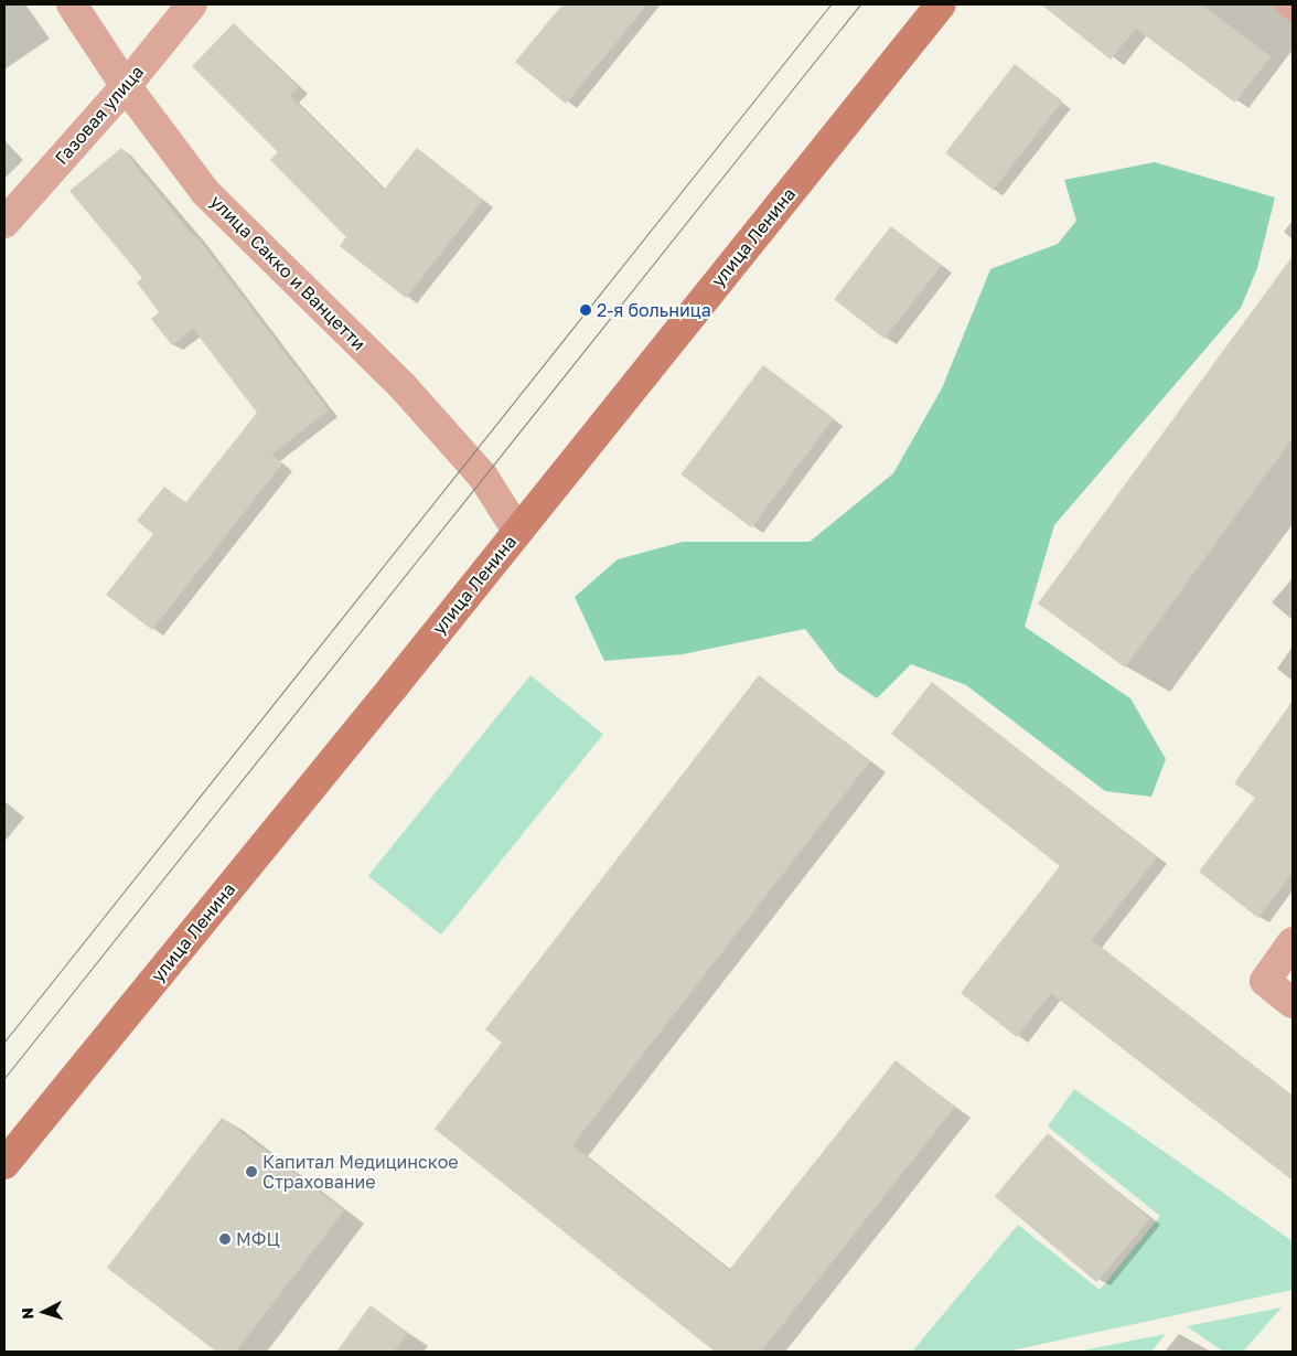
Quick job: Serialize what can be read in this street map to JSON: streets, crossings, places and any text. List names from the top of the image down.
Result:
{
  "streets": {
    "main road": ["улица Ленина"],
    "street": ["Газовая улица", "улица Сакко и Ванцетти"]
  },
  "crossings": [
    ["Газовая улица", "улица Сакко и Ванцетти"],
    ["улица Ленина", "улица Сакко и Ванцетти"]
  ],
  "places": ["2-я больница", "Капитал Медицинское Страхование", "МФЦ"],
  "north": "left"
}
